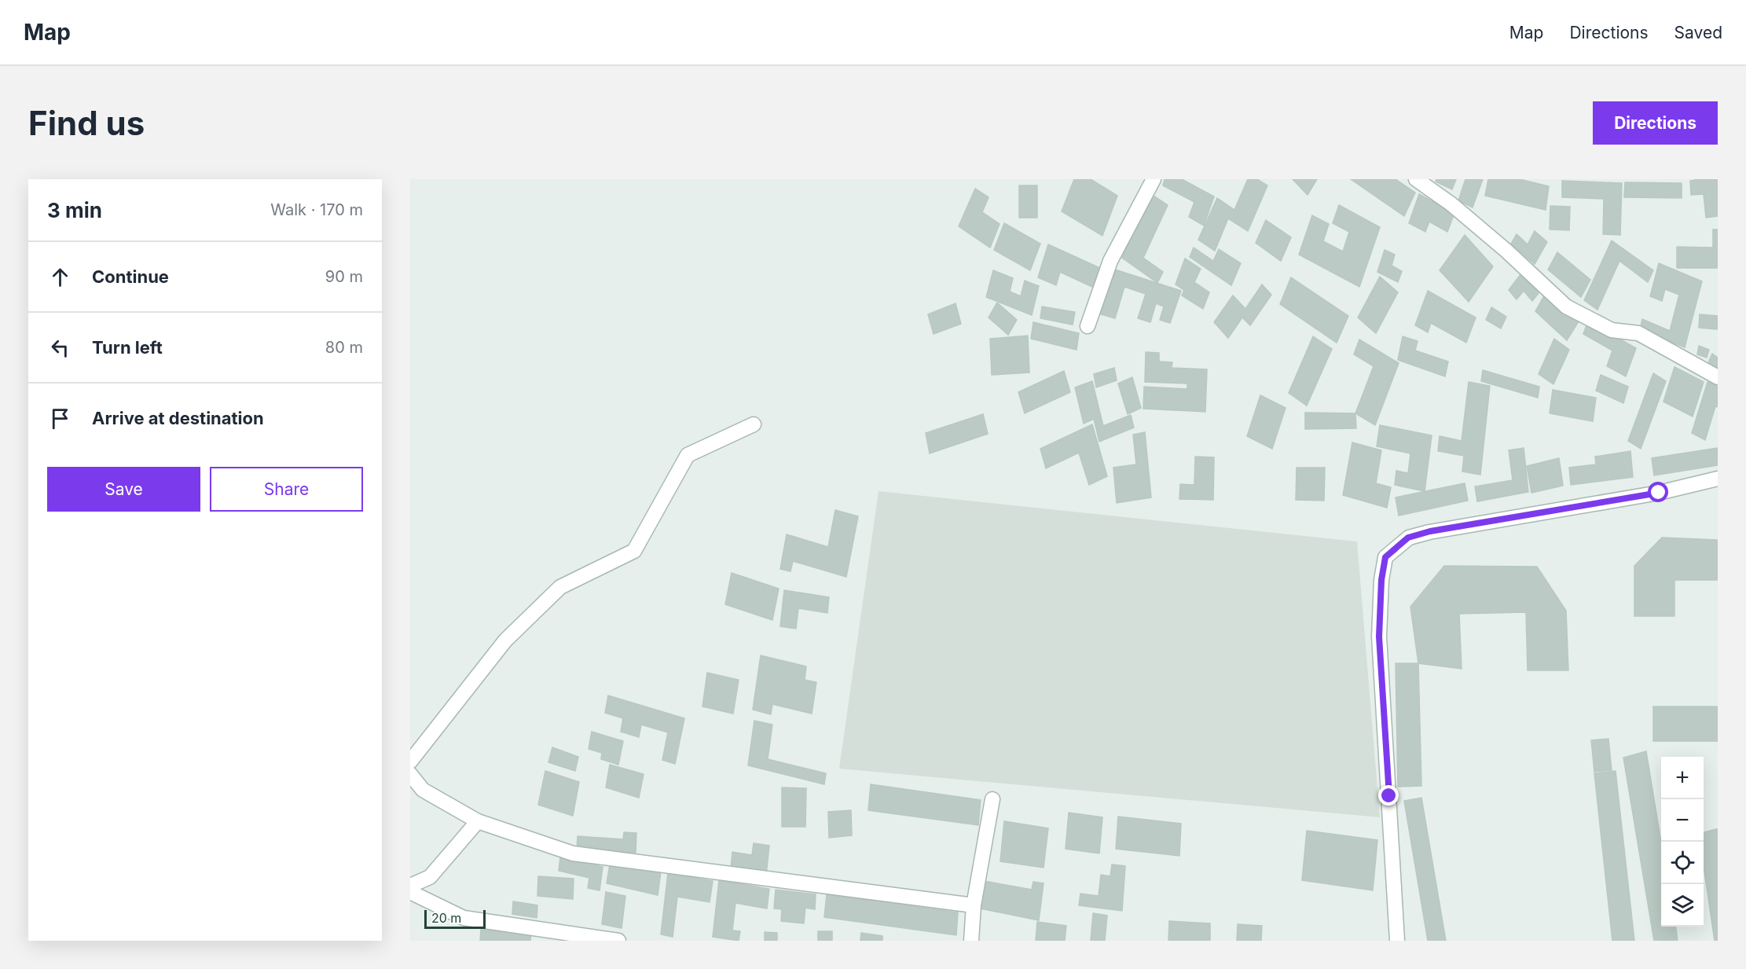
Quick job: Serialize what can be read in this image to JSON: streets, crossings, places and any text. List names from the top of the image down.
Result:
{
  "scale_bar": "20 m",
  "page": {
    "header": "Map",
    "nav": ["Map", "Directions", "Saved"],
    "buttons": [
      "Directions",
      ["Save", "Share"]
    ],
    "title": "Find us",
    "heading": ["3 min", "Walk · 170 m"],
    "list": [
      ["Continue", "90 m"],
      ["Turn left", "80 m"],
      "Arrive at destination"
    ],
    "map_buttons": ["+", "−"],
    "scale": "20 m"
  }
}
